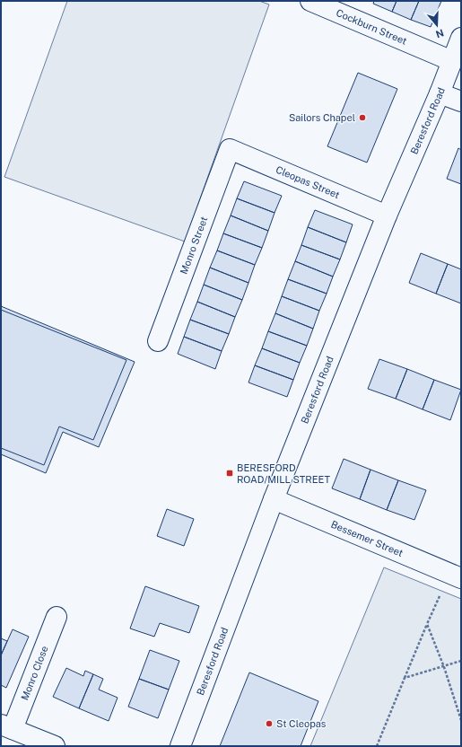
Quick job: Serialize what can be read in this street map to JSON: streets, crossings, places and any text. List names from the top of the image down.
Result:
{
  "streets": {
    "street": [
      "Cockburn Street",
      "Beresford Road",
      "Cleopas Street",
      "Monro Street",
      "Bessemer Street",
      "Monro Close"
    ]
  },
  "crossings": [
    ["Cockburn Street", "Beresford Road"],
    ["Beresford Road", "Cleopas Street"],
    ["Beresford Road", "Bessemer Street"],
    ["Cleopas Street", "Monro Street"]
  ],
  "places": {
    "other": ["Sailors Chapel", "St Cleopas"],
    "transit": ["BERESFORD ROAD/MILL STREET"]
  },
  "north": "bottom"
}
